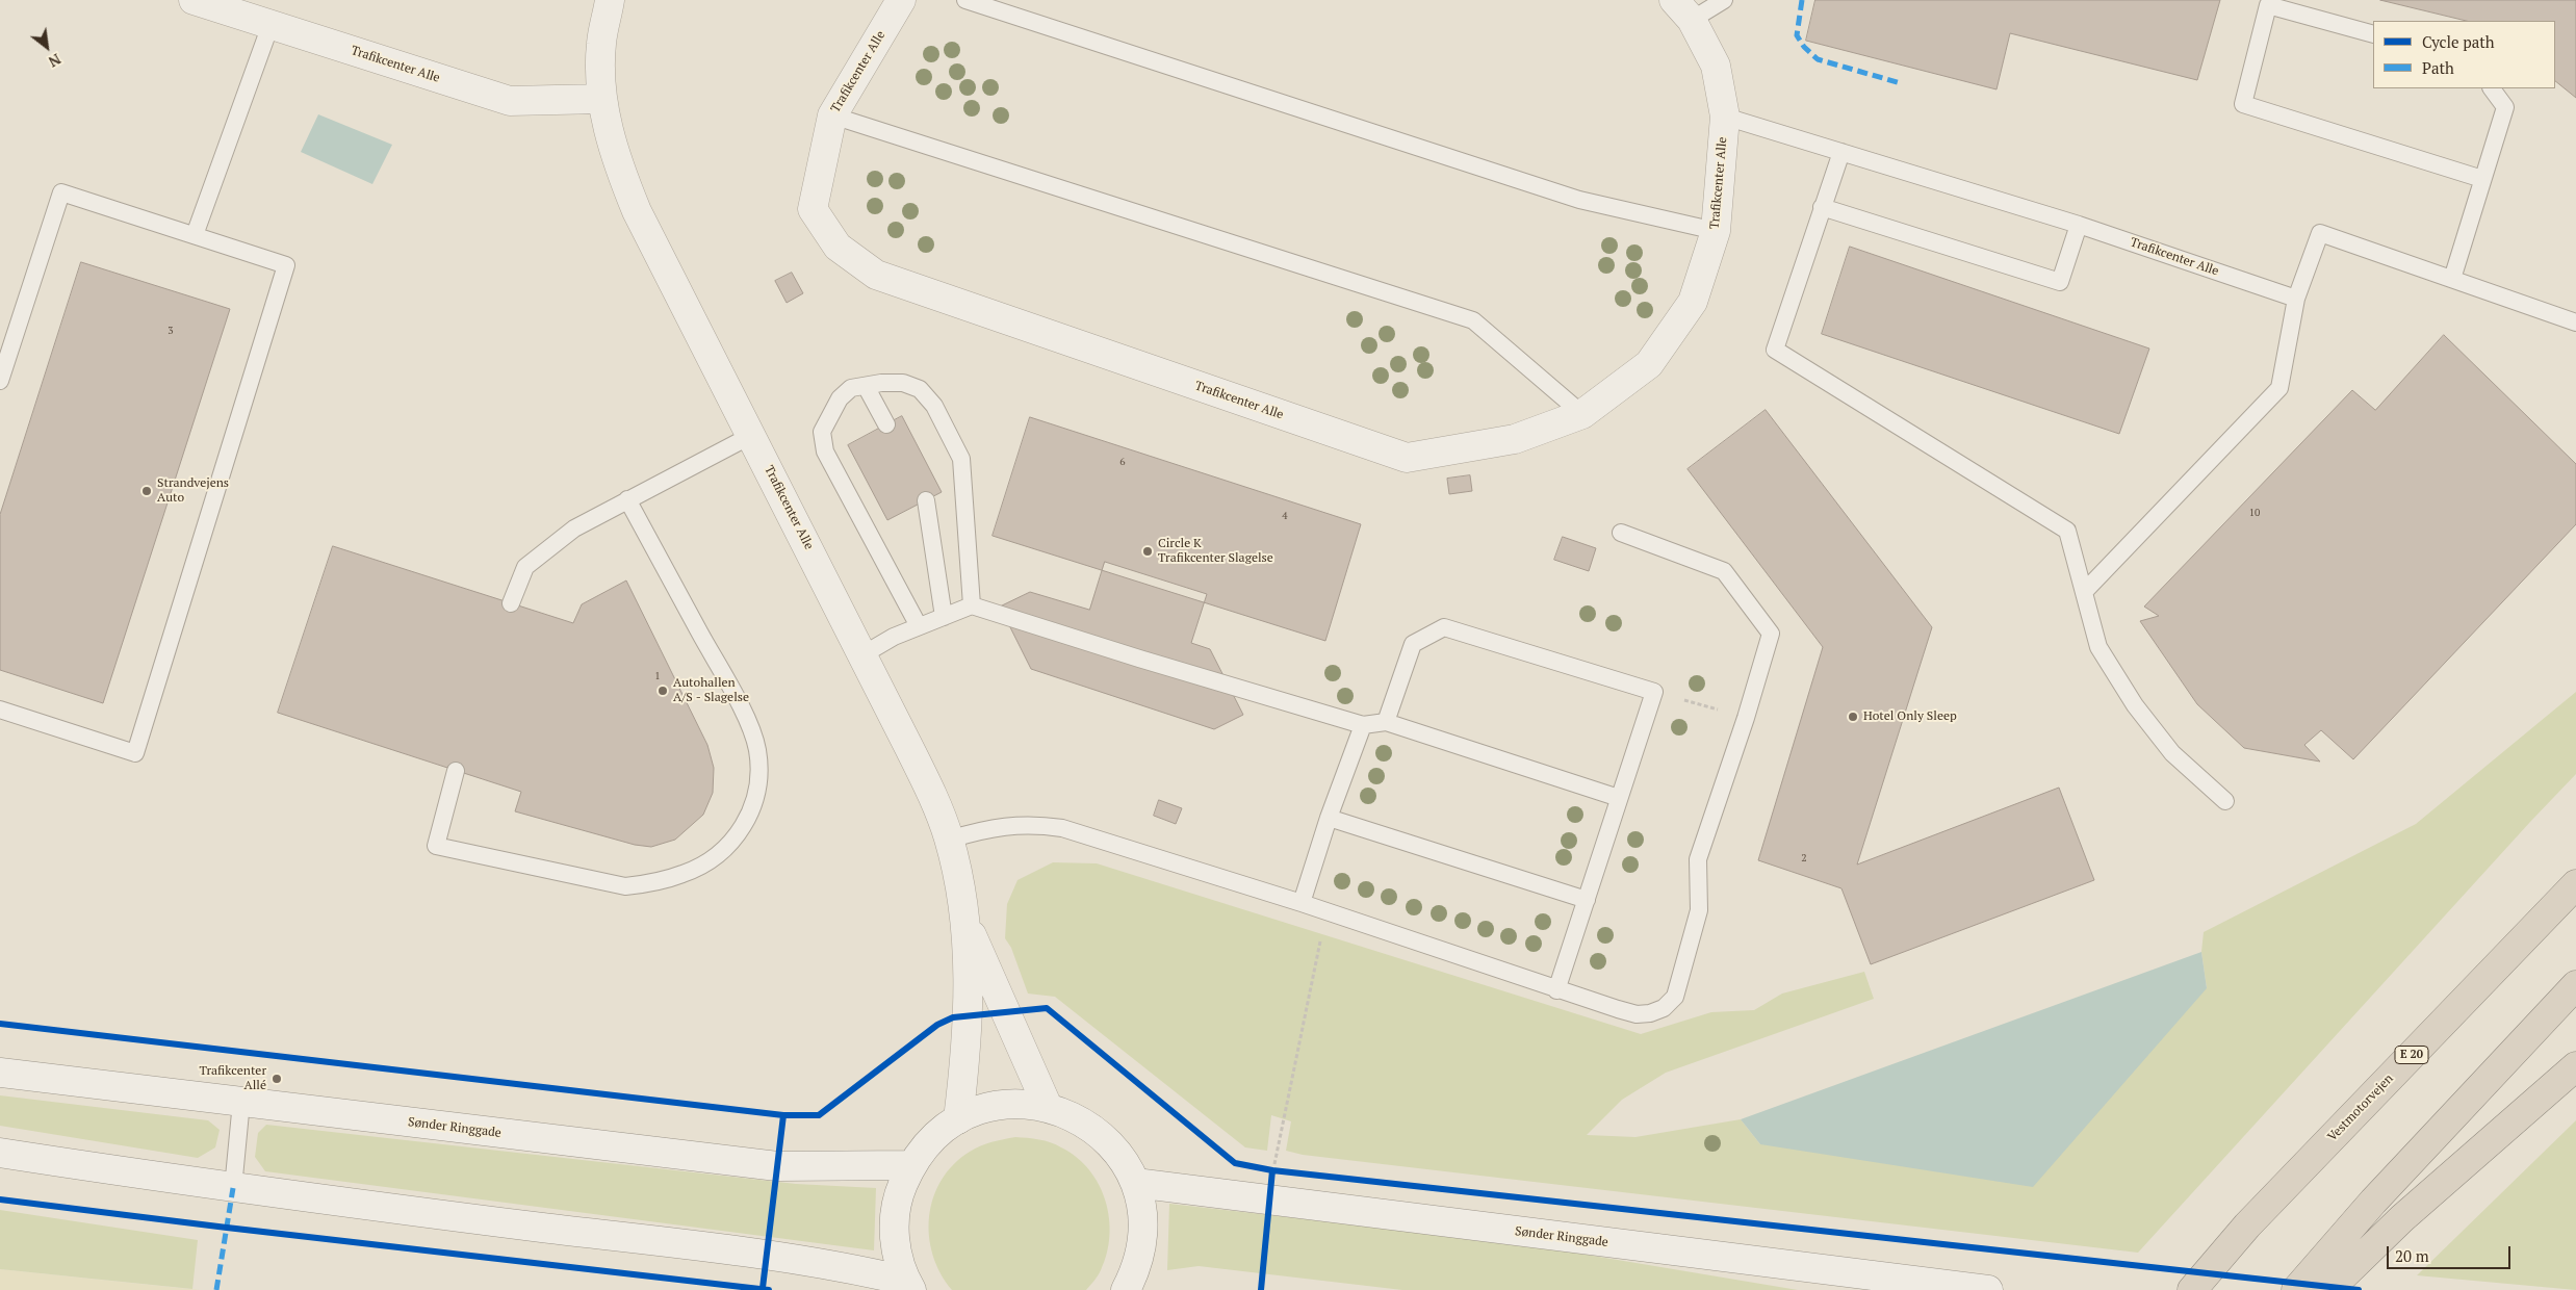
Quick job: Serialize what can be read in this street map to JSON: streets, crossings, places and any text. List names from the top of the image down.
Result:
{
  "streets": {
    "highway": ["E 20", "Vestmotorvejen"],
    "street": ["Trafikcenter Alle", "Sønder Ringgade"]
  },
  "places": [
    "Strandvejens Auto",
    "Circle K Trafikcenter Slagelse",
    "Autohallen A/S - Slagelse",
    "Hotel Only Sleep",
    "Trafikcenter Allé"
  ],
  "house_numbers": [
    "3",
    "6",
    "10",
    "4",
    "1",
    "2"
  ],
  "legend": ["Cycle path", "Path"],
  "scale_bar": "20 m",
  "north": "bottom right"
}
